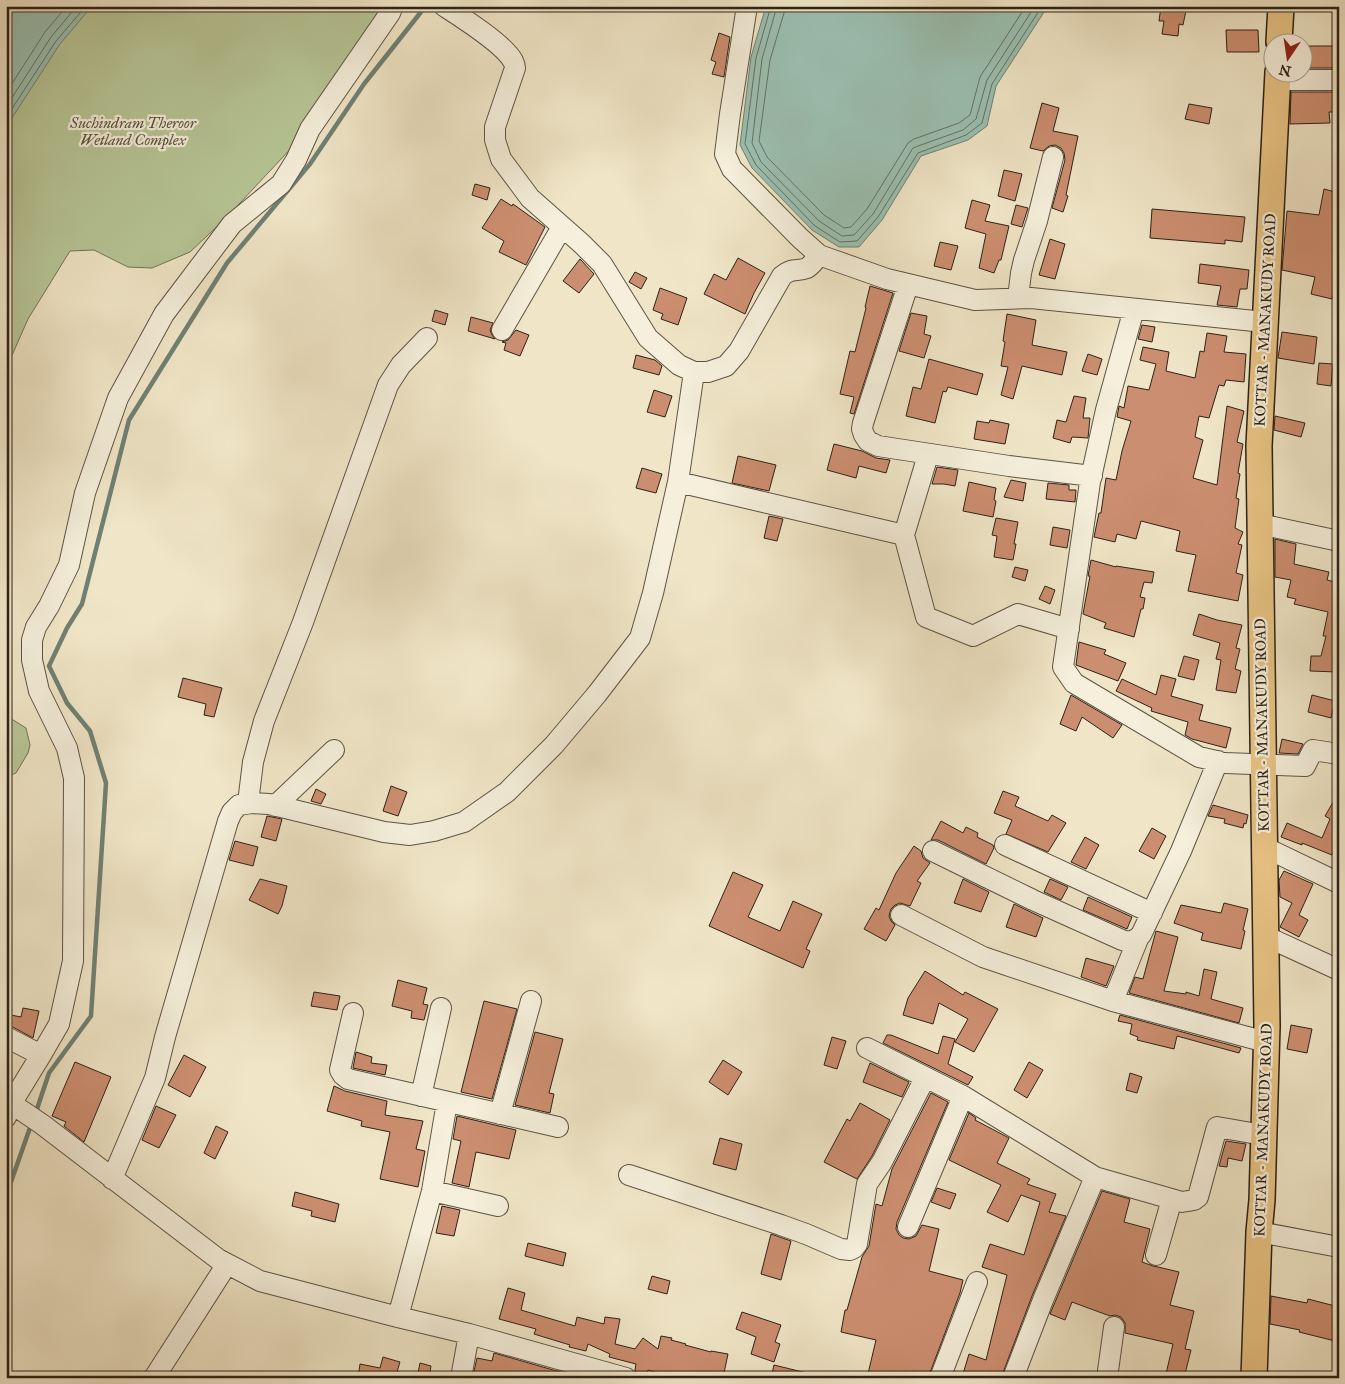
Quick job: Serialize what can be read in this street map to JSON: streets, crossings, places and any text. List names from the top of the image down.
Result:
{
  "streets": {
    "main road": ["KOTTAR - MANAKUDY ROAD"]
  },
  "parks": ["Suchindram Theroor Wetland Complex"],
  "north": "bottom"
}
